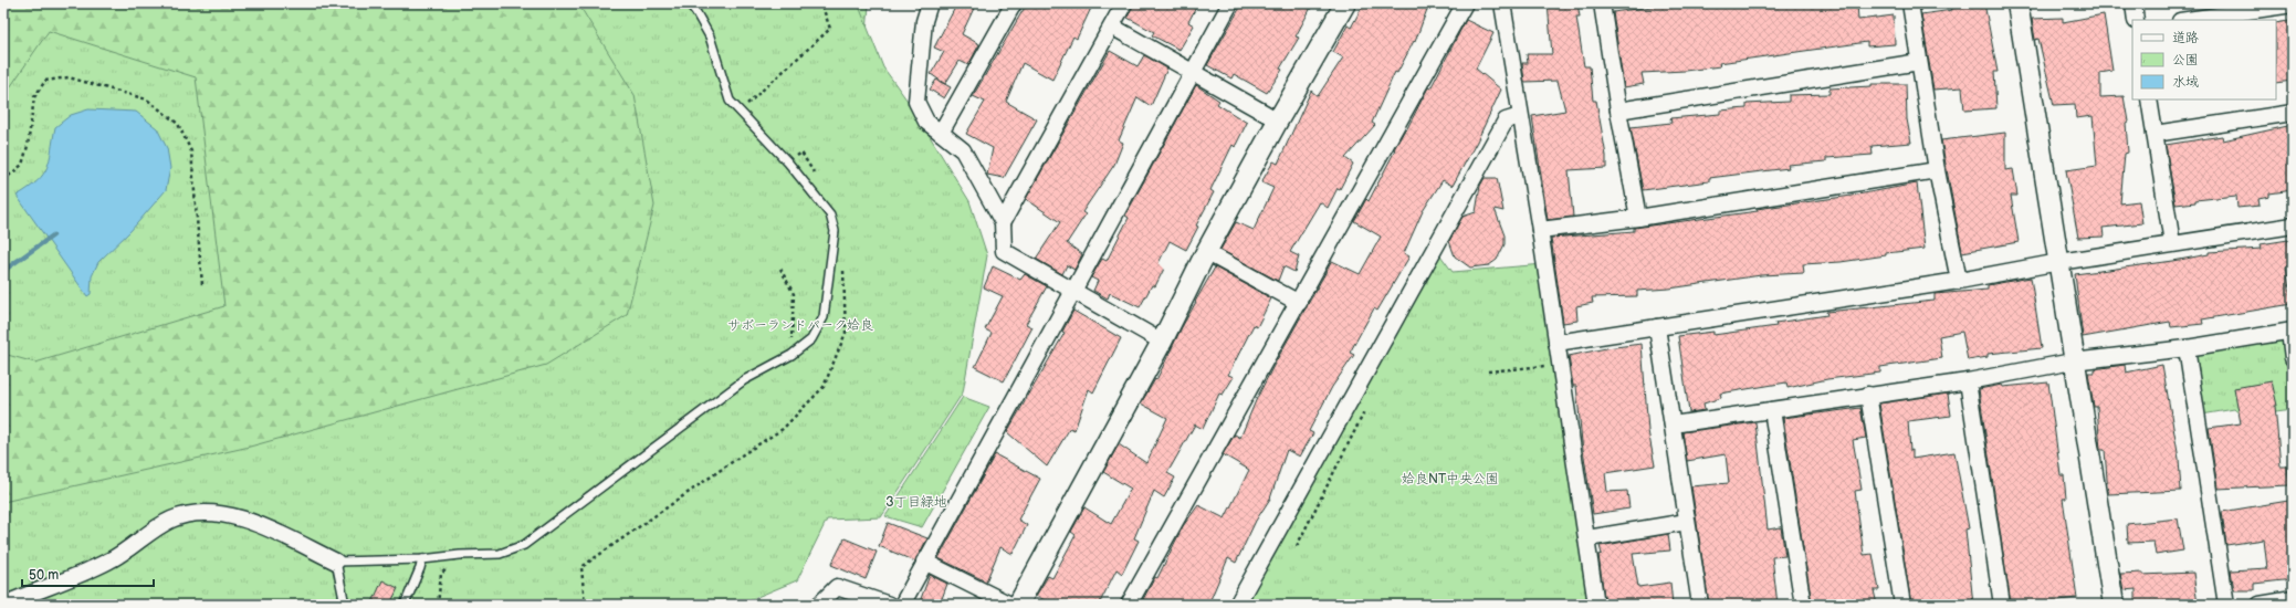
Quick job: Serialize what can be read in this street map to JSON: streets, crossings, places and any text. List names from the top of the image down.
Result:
{
  "parks": ["サボーランドパーク姶良", "姶良NT中央公園", "3丁目緑地"],
  "legend": ["道路", "公園", "水域"],
  "scale_bar": "50 m"
}
